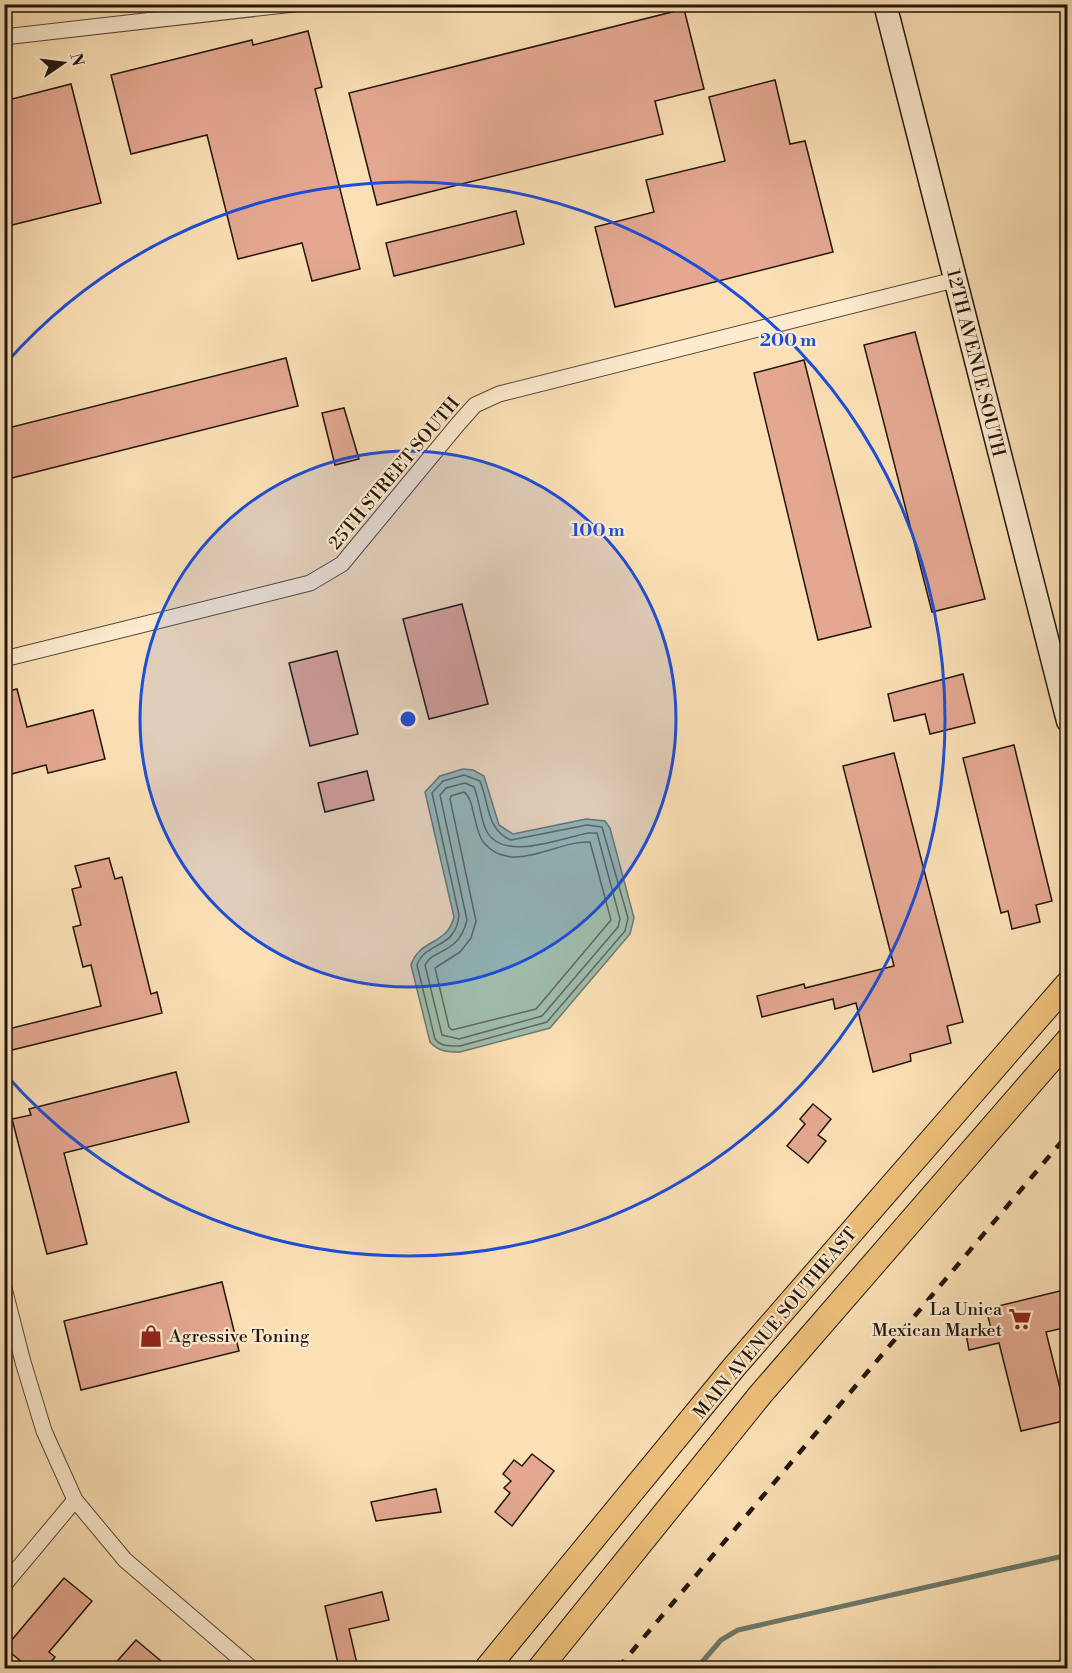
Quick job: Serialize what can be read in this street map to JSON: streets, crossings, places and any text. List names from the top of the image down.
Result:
{
  "streets": {
    "main road": ["MAIN AVENUE SOUTHEAST"],
    "street": ["12TH AVENUE SOUTH", "25TH STREET SOUTH"]
  },
  "crossings": [
    ["12TH AVENUE SOUTH", "25TH STREET SOUTH"]
  ],
  "places": {
    "supermarket": ["La Unica Mexican Market"],
    "shop": ["Agressive Toning"]
  },
  "north": "right",
  "rings": ["200 m", "100 m"]
}
